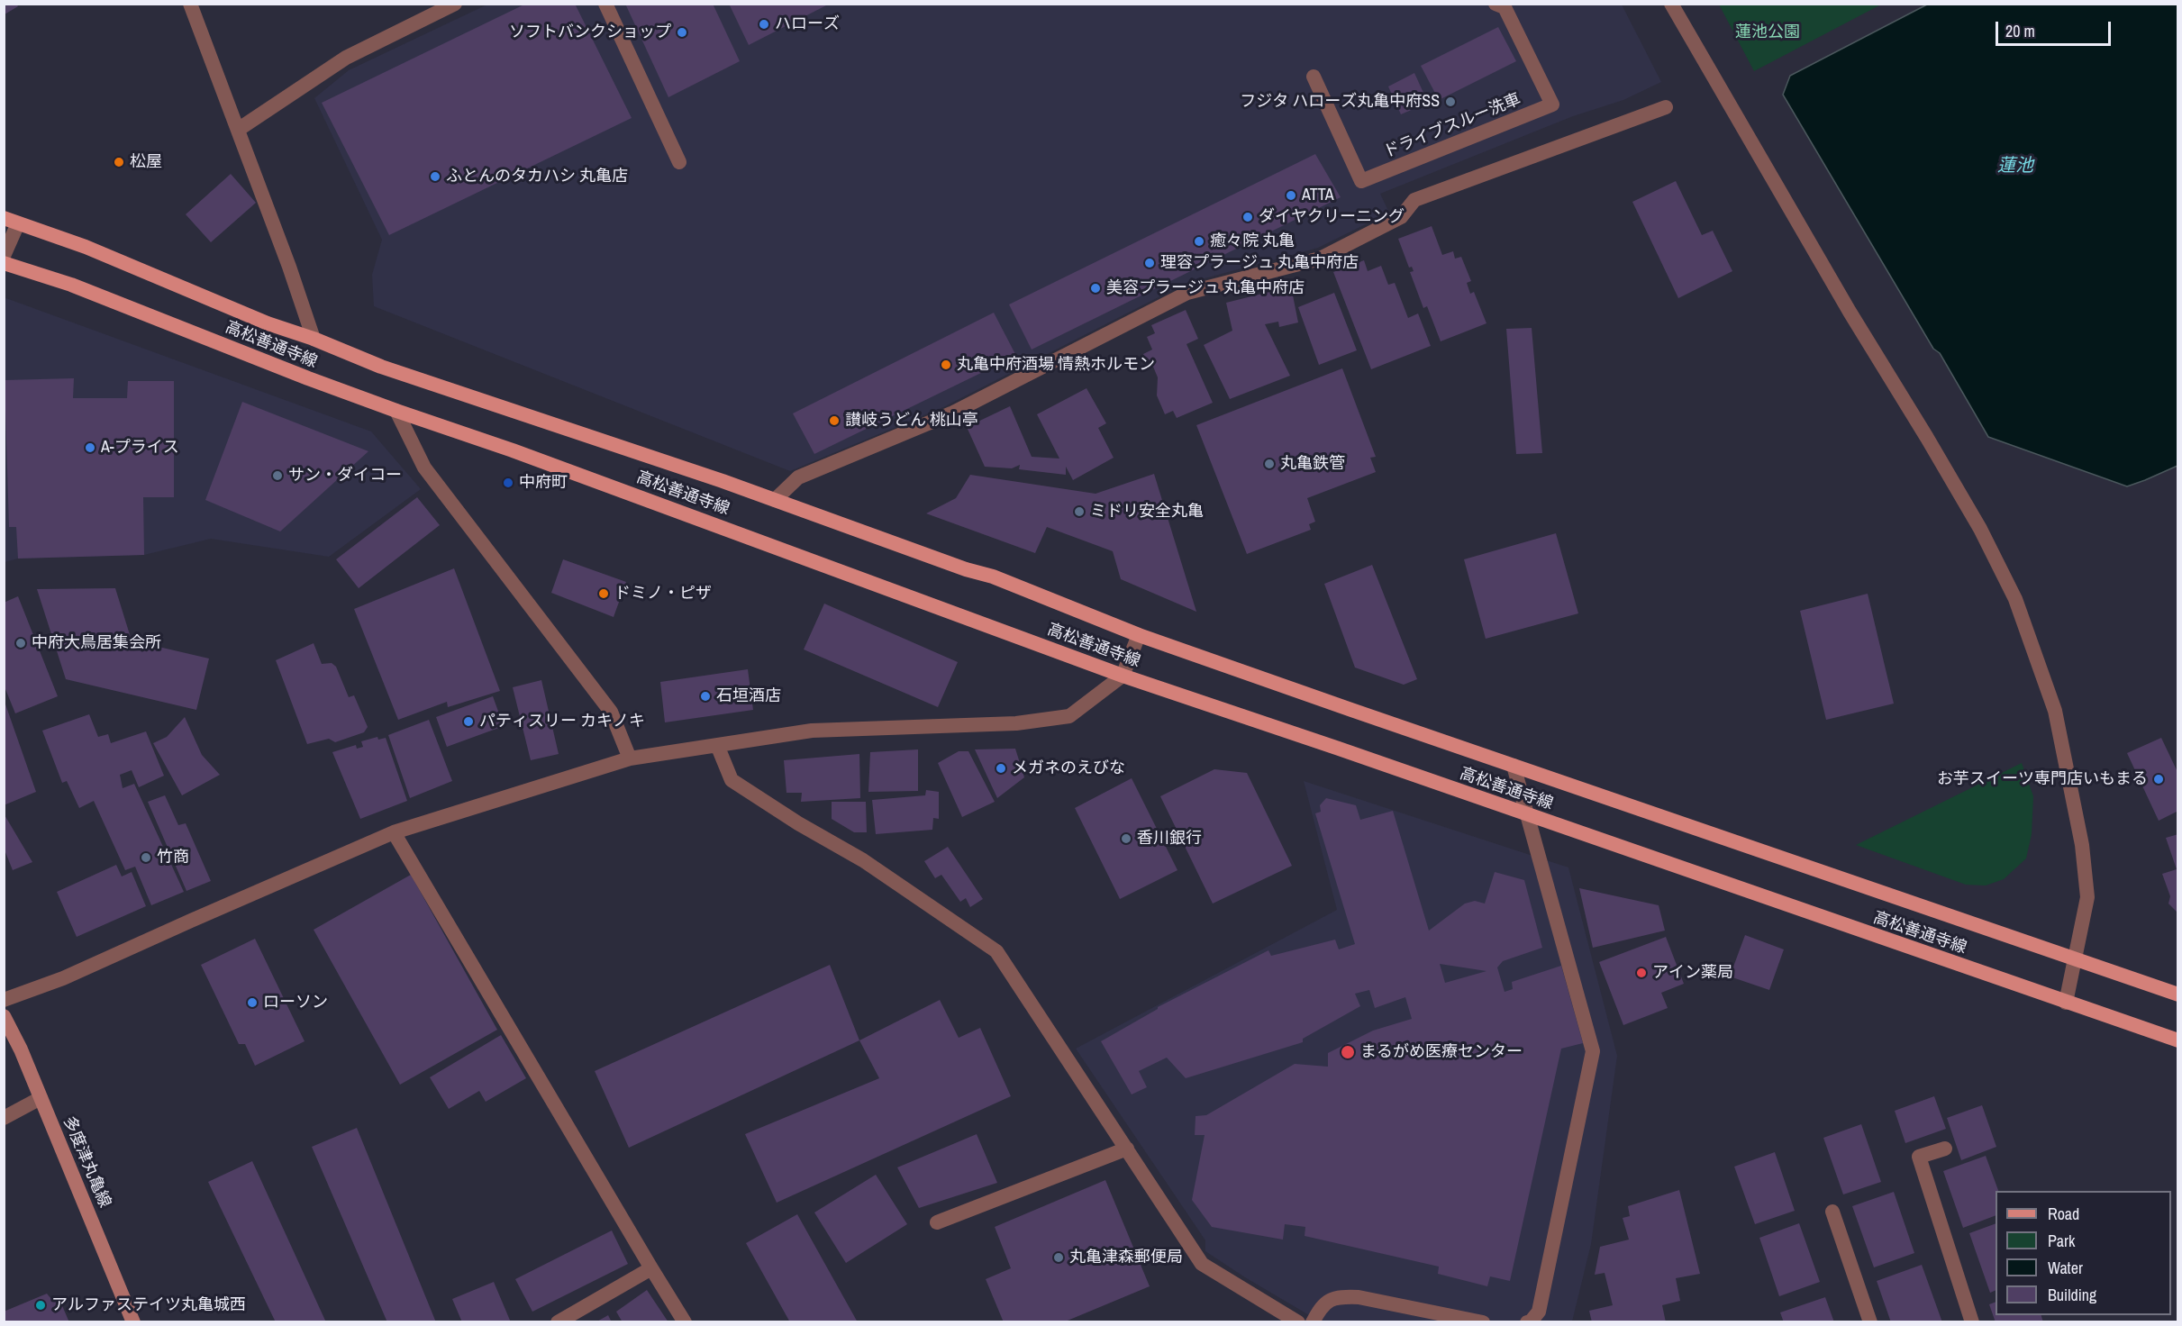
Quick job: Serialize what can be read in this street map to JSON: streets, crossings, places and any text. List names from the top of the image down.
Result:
{
  "streets": {
    "main road": ["高松善通寺線", "多度津丸亀線"],
    "street": ["ドライブスルー洗車"]
  },
  "water": ["蓮池"],
  "parks": ["蓮池公園"],
  "places": [
    "ハローズ",
    "ソフトバンクショップ",
    "フジタ ハローズ丸亀中府SS",
    "松屋",
    "ふとんのタカハシ 丸亀店",
    "ATTA",
    "ダイヤクリーニング",
    "癒々院 丸亀",
    "理容プラージュ 丸亀中府店",
    "美容プラージュ 丸亀中府店",
    "丸亀中府酒場 情熱ホルモン",
    "讃岐うどん 桃山亭",
    "A-プライス",
    "丸亀鉄管",
    "サン・ダイコー",
    "中府町",
    "ミドリ安全丸亀",
    "ドミノ・ピザ",
    "中府大鳥居集会所",
    "石垣酒店",
    "パティスリー カキノキ",
    "メガネのえびな",
    "お芋スイーツ専門店いもまる",
    "香川銀行",
    "竹商",
    "アイン薬局",
    "ローソン",
    "まるがめ医療センター",
    "丸亀津森郵便局",
    "アルファステイツ丸亀城西"
  ],
  "legend": [
    "Road",
    "Park",
    "Water",
    "Building"
  ],
  "scale_bar": "20 m"
}
